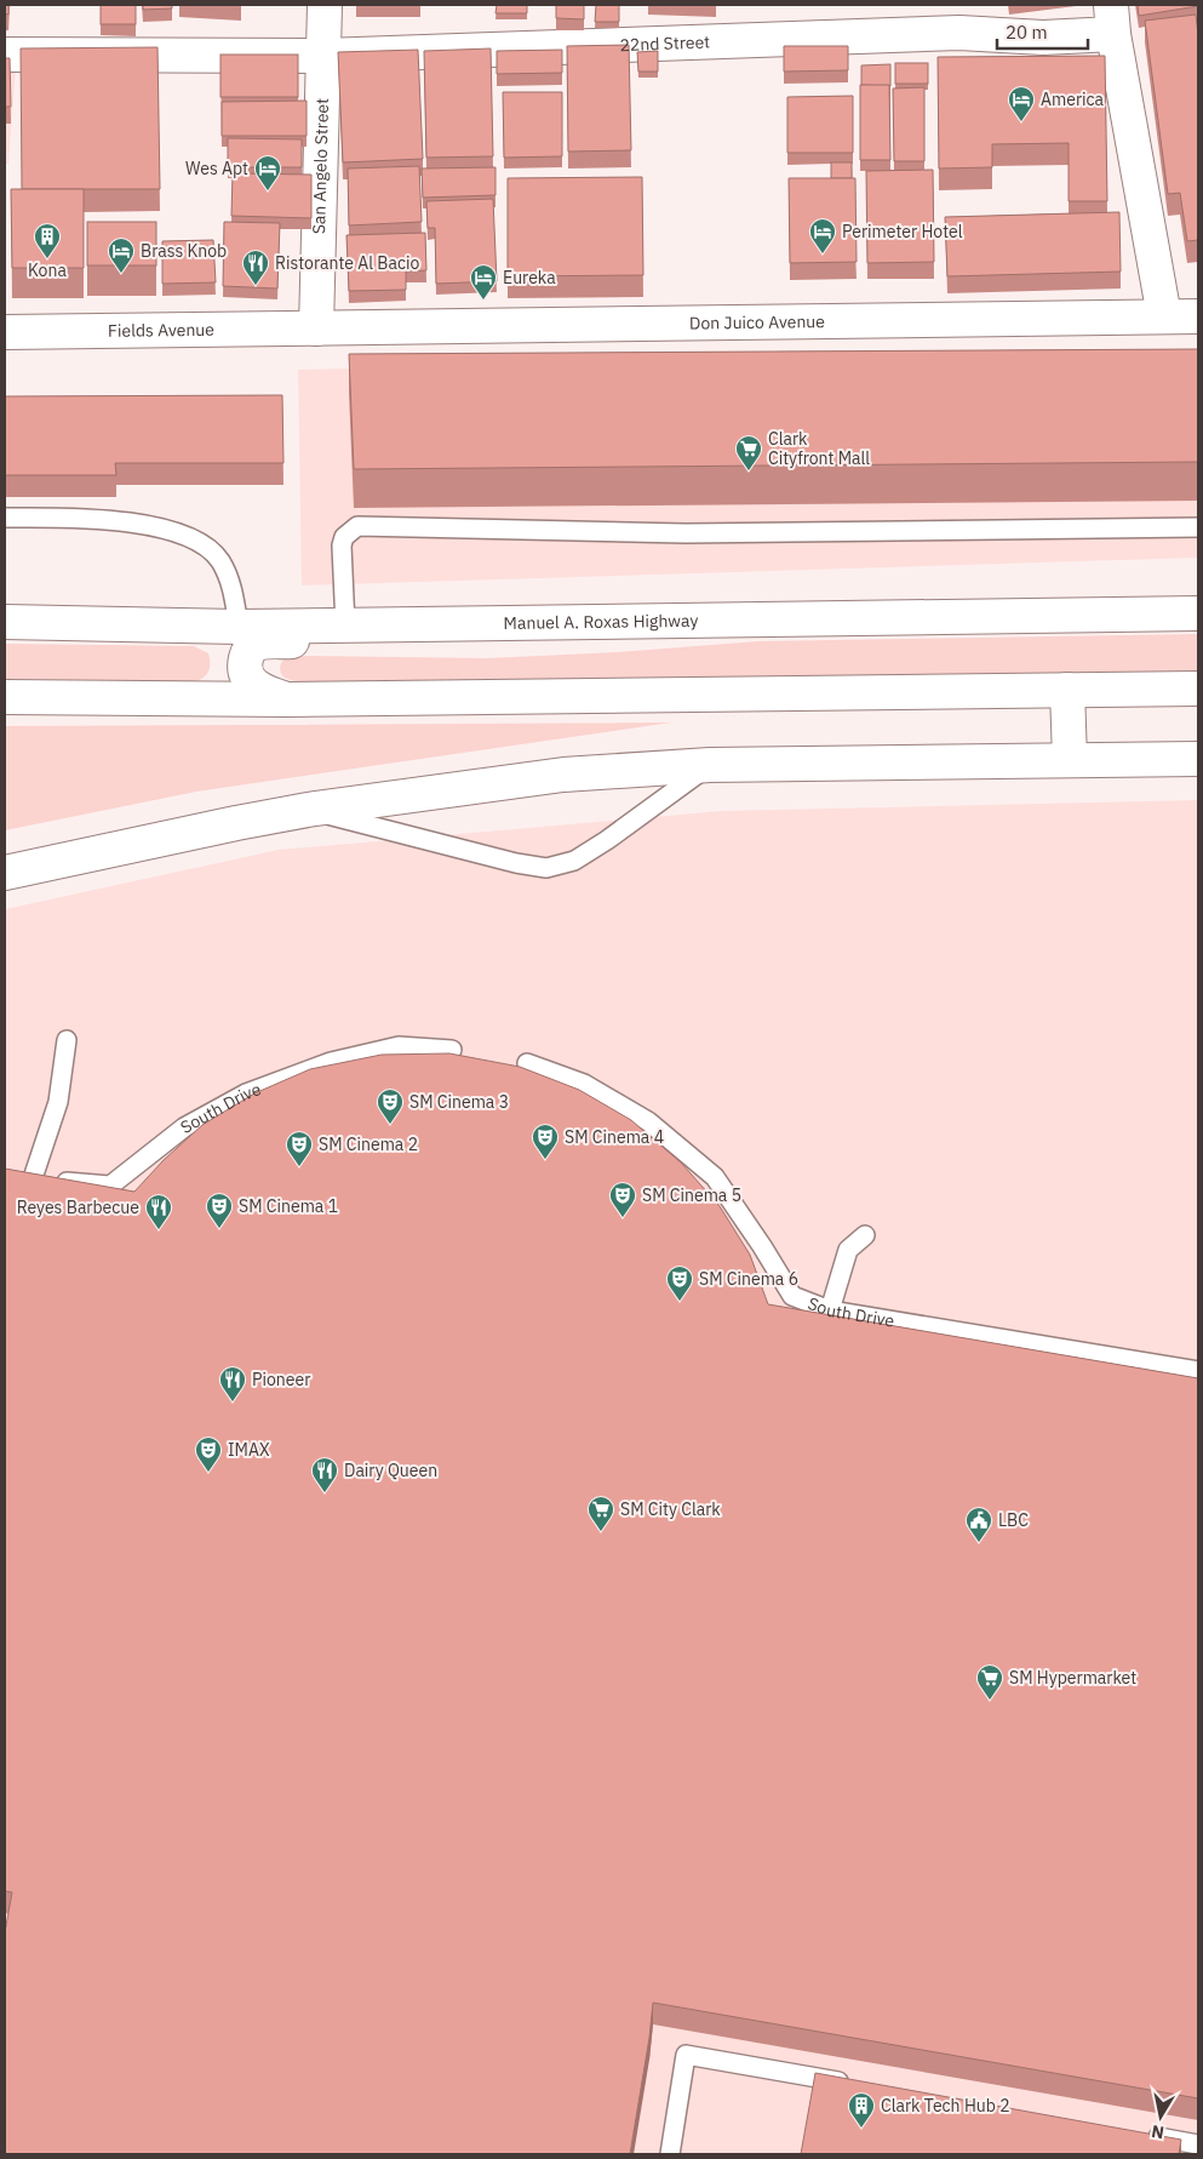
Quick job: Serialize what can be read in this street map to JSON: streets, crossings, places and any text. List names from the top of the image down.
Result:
{
  "streets": {
    "main road": [
      "22nd Street",
      "San Angelo Street",
      "Don Juico Avenue",
      "Fields Avenue",
      "Manuel A. Roxas Highway"
    ],
    "lane": ["South Drive"]
  },
  "crossings": [
    ["22nd Street", "San Angelo Street"],
    ["San Angelo Street", "Don Juico Avenue"],
    ["San Angelo Street", "Fields Avenue"],
    ["Don Juico Avenue", "Fields Avenue"]
  ],
  "places": {
    "hotel": [
      "America",
      "Wes Apt",
      "Perimeter Hotel",
      "Brass Knob",
      "Eureka"
    ],
    "building": ["Kona", "Clark Tech Hub 2"],
    "restaurant": [
      "Ristorante Al Bacio",
      "Reyes Barbecue",
      "Pioneer",
      "Dairy Queen"
    ],
    "supermarket": ["Clark Cityfront Mall", "SM City Clark", "SM Hypermarket"],
    "theatre": [
      "SM Cinema 3",
      "SM Cinema 4",
      "SM Cinema 2",
      "SM Cinema 5",
      "SM Cinema 1",
      "SM Cinema 6",
      "IMAX"
    ],
    "public building": ["LBC"]
  },
  "scale_bar": "20 m",
  "north": "bottom"
}
